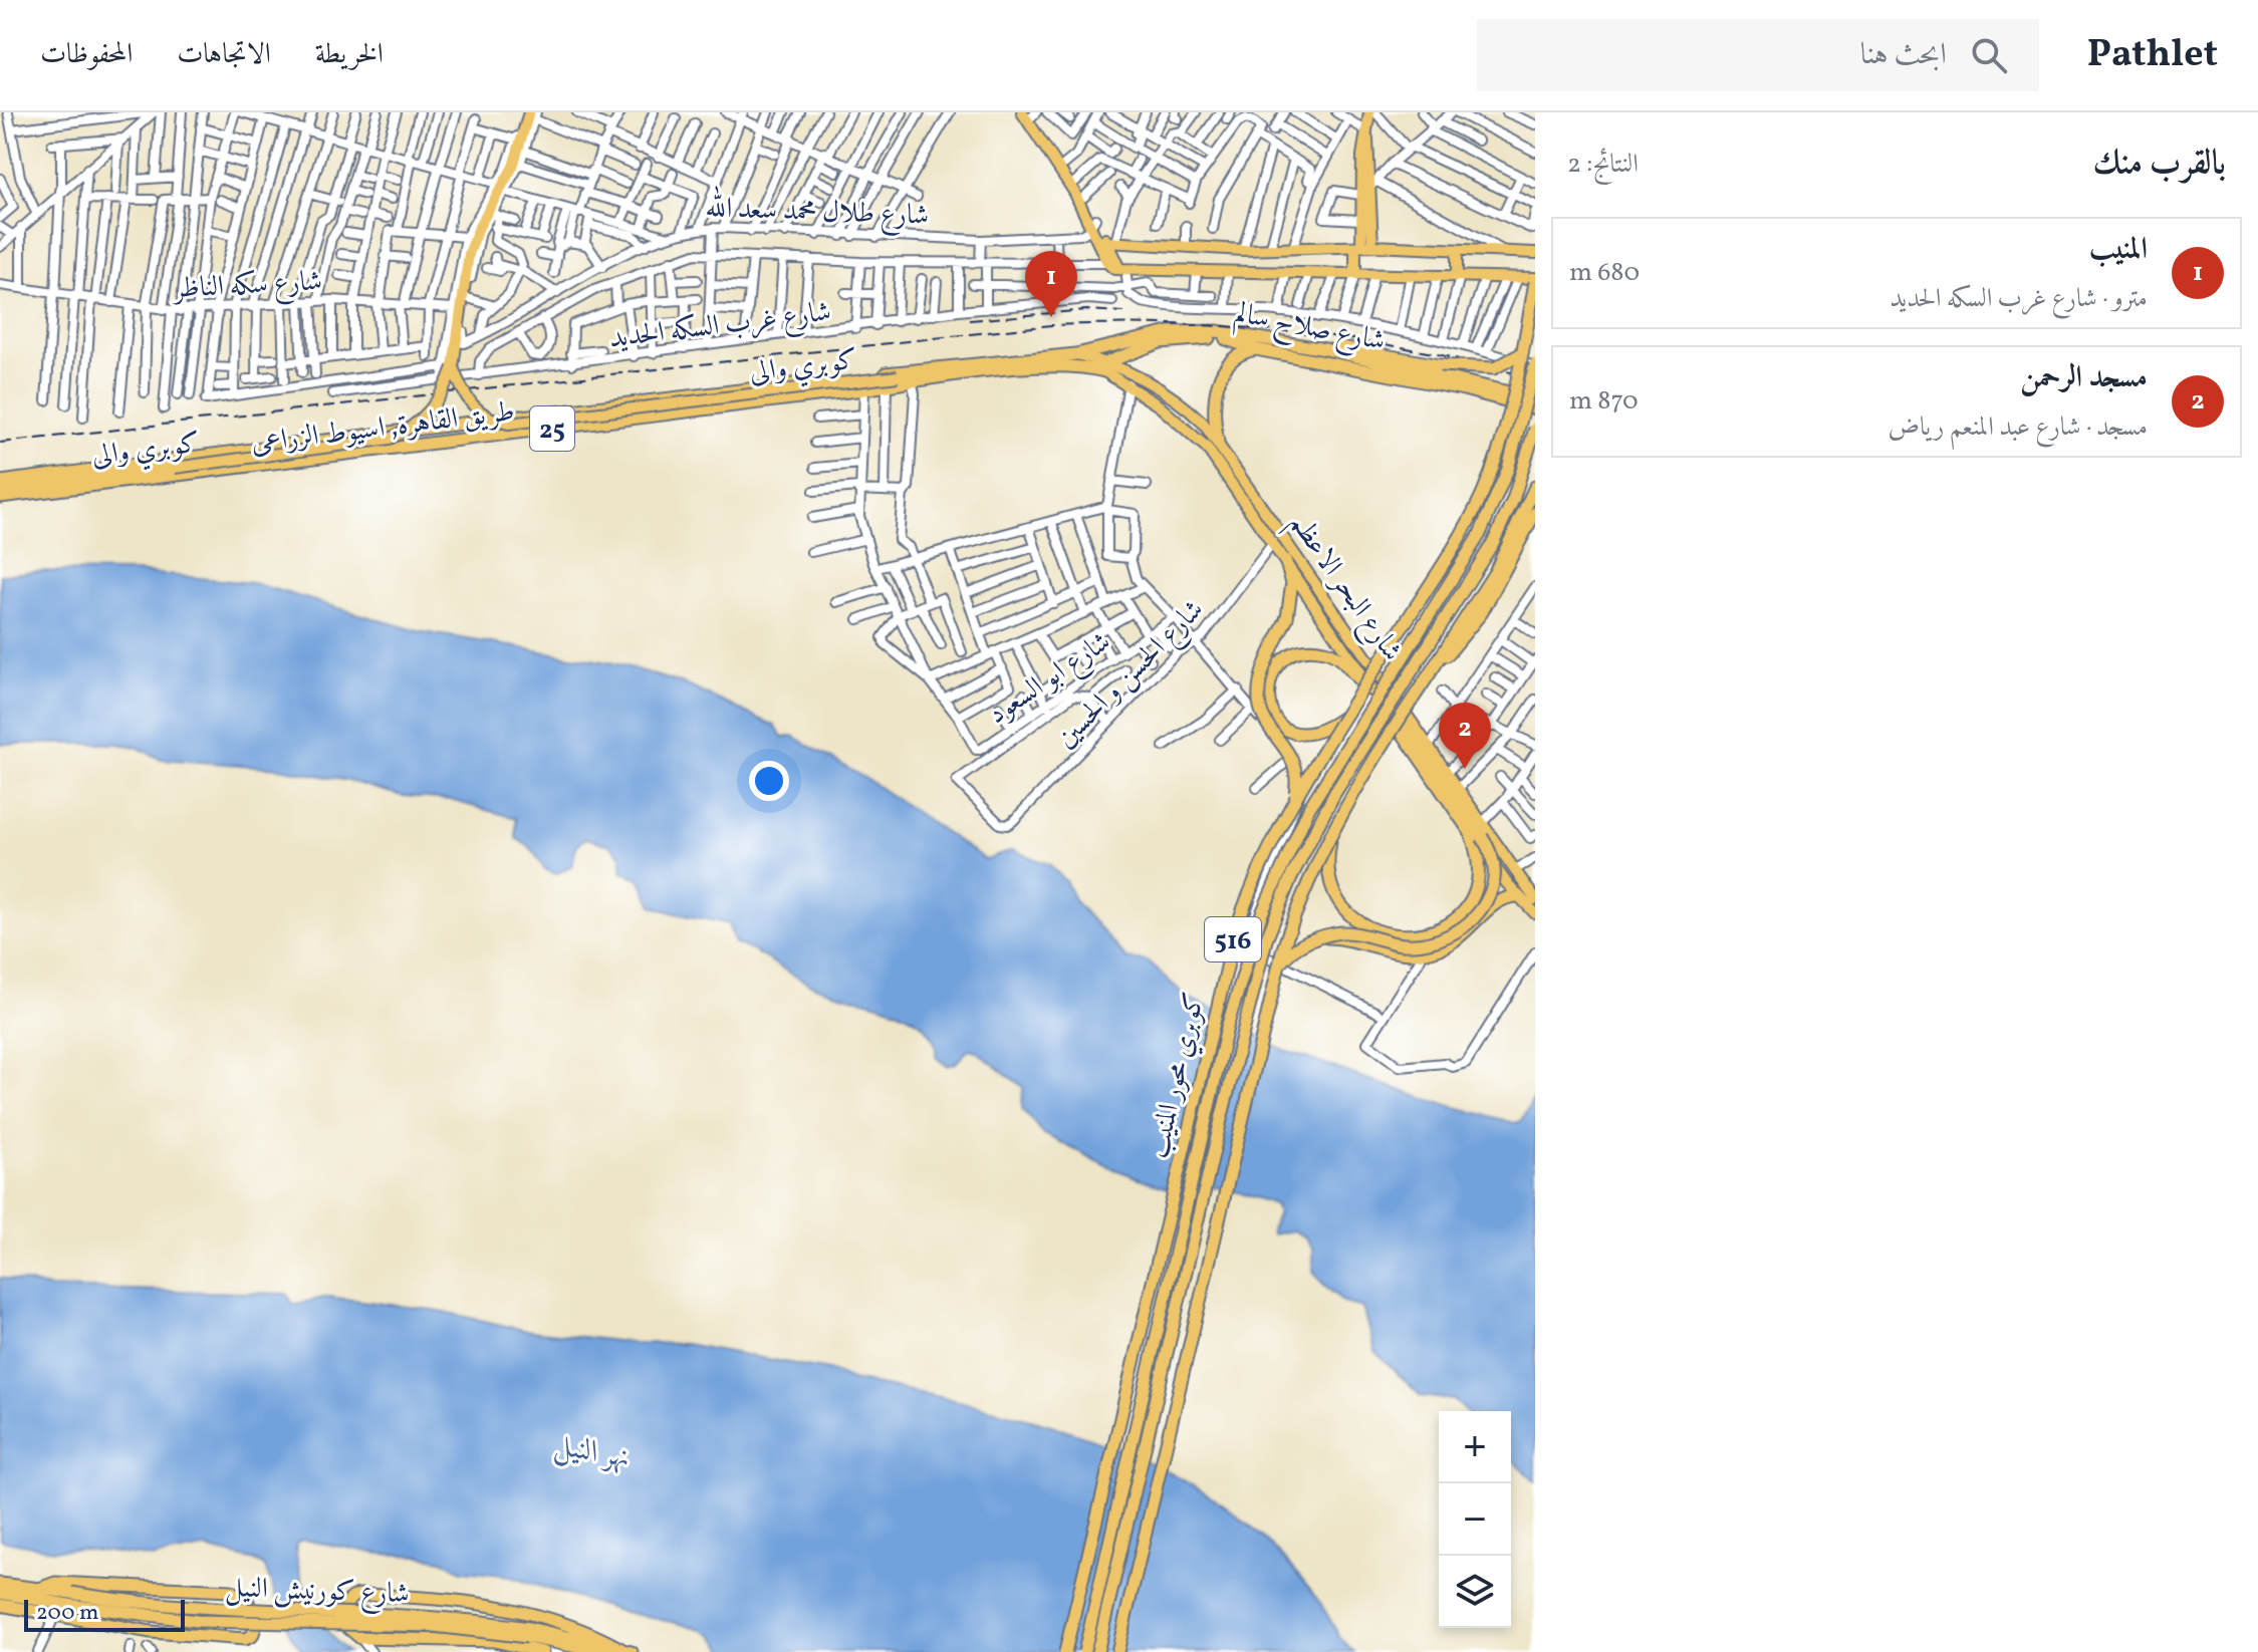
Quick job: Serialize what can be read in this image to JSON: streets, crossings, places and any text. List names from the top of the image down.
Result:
{
  "streets": {
    "highway": [
      "شارع صلاح سالم",
      "طريق القاهرة, اسيوط الزراعى",
      "25",
      "516",
      "كوبري محور المنيب",
      "شارع كورنيش النيل"
    ],
    "main road": ["كوبري والى", "شارع البحر الاعظم"],
    "street": [
      "شارع طلال محمد سعد الله",
      "شارع سكه الناظر",
      "شارع غرب السكه الحديد",
      "شارع الحسن و الحسين",
      "شارع ابو السعود"
    ]
  },
  "crossings": [
    ["شارع طلال محمد سعد الله", "شارع غرب السكه الحديد"],
    ["شارع صلاح سالم", "طريق القاهرة, اسيوط الزراعى"],
    ["شارع صلاح سالم", "شارع البحر الاعظم"],
    ["كوبري والى", "طريق القاهرة, اسيوط الزراعى"],
    ["طريق القاهرة, اسيوط الزراعى", "شارع البحر الاعظم"],
    ["شارع البحر الاعظم", "شارع الحسن و الحسين"]
  ],
  "water": ["نهر النيل"],
  "scale_bar": "200 m",
  "page": {
    "header": "Pathlet",
    "search": "ابحث هنا",
    "nav": ["الخريطة", "الاتجاهات", "المحفوظات"],
    "heading": ["بالقرب منك", "النتائج: 2"],
    "list": [
      {
        "mark": "1",
        "name": "المنيب",
        "note": "مترو · شارع غرب السكه الحديد",
        "value": "680 m"
      },
      {
        "mark": "2",
        "name": "مسجد الرحمن",
        "note": "مسجد · شارع عبد المنعم رياض",
        "value": "870 m"
      }
    ],
    "pins": ["1", "2"],
    "map_buttons": ["+", "−"],
    "scale": "200 m"
  }
}
